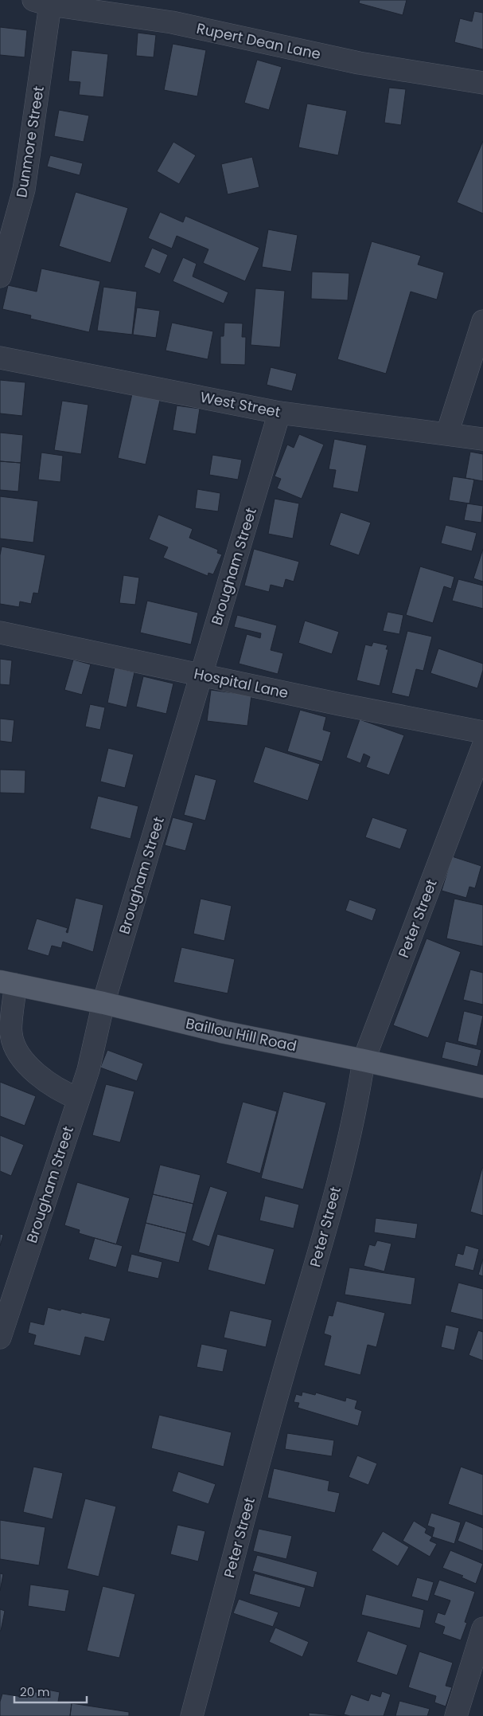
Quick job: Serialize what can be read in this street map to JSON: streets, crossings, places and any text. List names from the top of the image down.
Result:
{
  "streets": {
    "main road": ["Baillou Hill Road"],
    "street": [
      "Rupert Dean Lane",
      "Dunmore Street",
      "West Street",
      "Brougham Street",
      "Hospital Lane",
      "Peter Street"
    ]
  },
  "crossings": [
    ["Rupert Dean Lane", "Dunmore Street"],
    ["West Street", "Brougham Street"],
    ["Brougham Street", "Hospital Lane"],
    ["Brougham Street", "Baillou Hill Road"],
    ["Peter Street", "Baillou Hill Road"]
  ],
  "scale_bar": "20 m"
}
